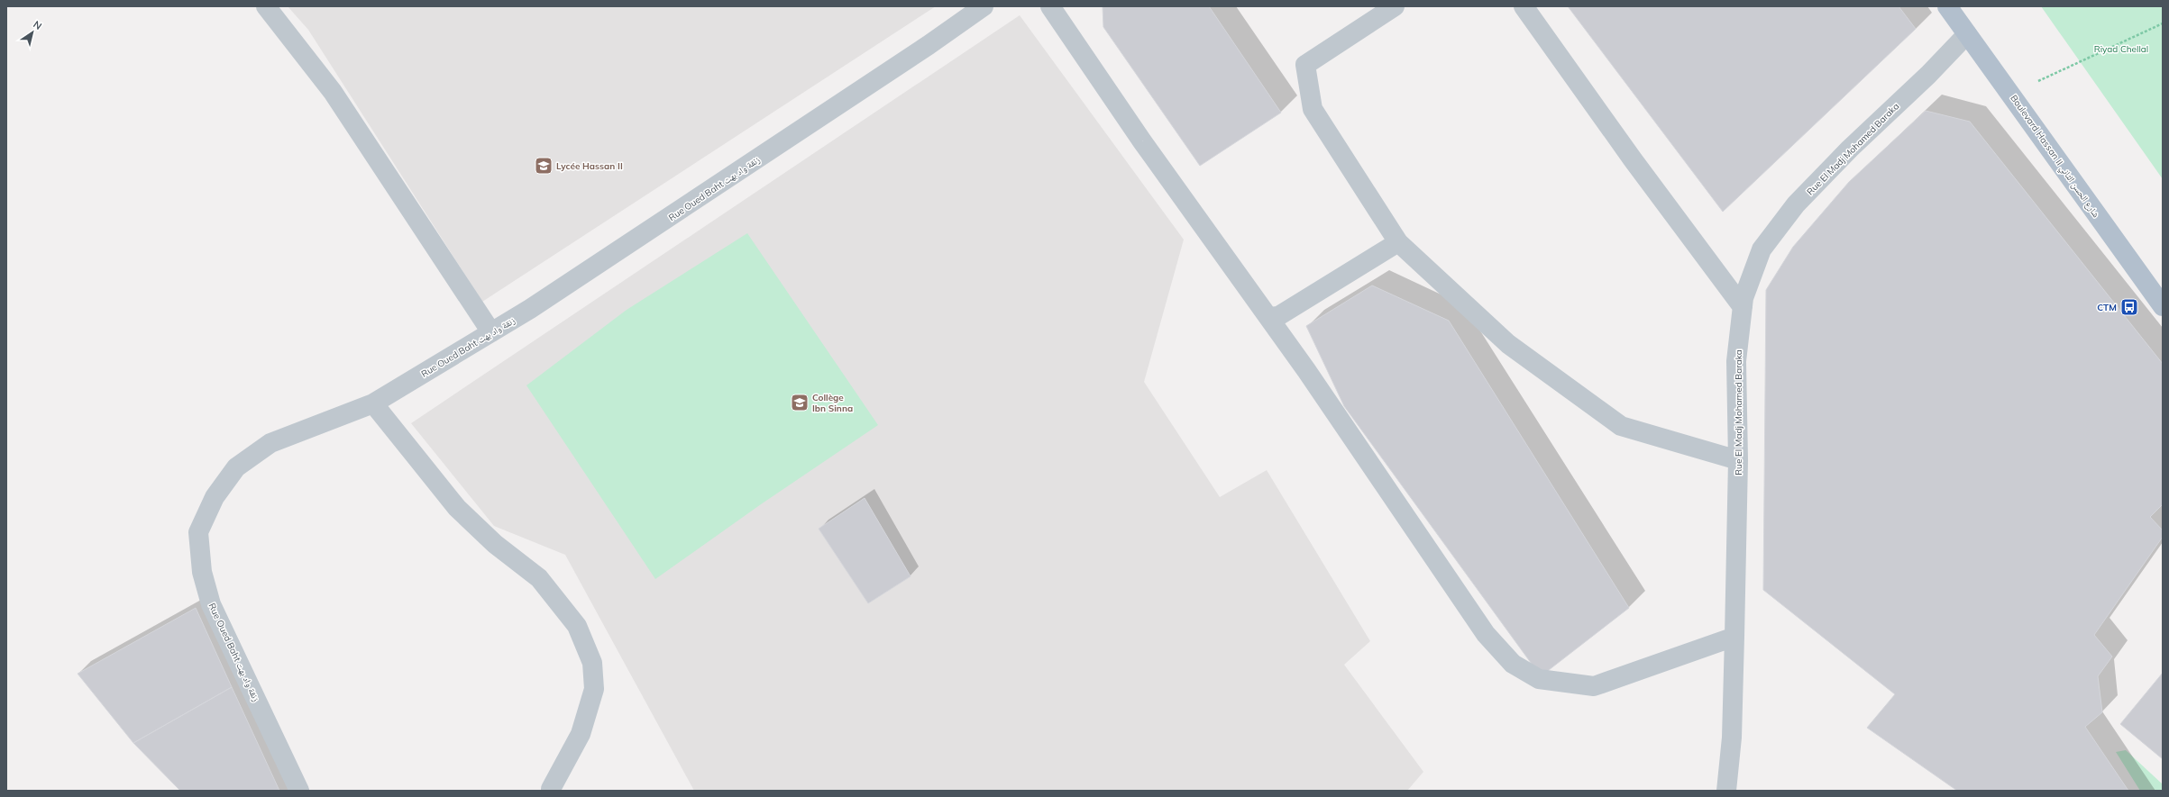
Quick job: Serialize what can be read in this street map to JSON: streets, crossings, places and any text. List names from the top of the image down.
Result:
{
  "streets": {
    "main road": ["Boulevard Hassan II شارع الحسن الثاني"],
    "street": ["Rue El Madj Mohamed Baraka", "Rue Oued Baht زنقة واد بهت"]
  },
  "crossings": [
    ["Rue El Madj Mohamed Baraka", "Boulevard Hassan II شارع الحسن الثاني"]
  ],
  "parks": ["Riyad Chellal"],
  "places": {
    "school or university": ["Lycée Hassan II", "Collège Ibn Sinna"],
    "bus stop": ["CTM"]
  },
  "north": "top right"
}
